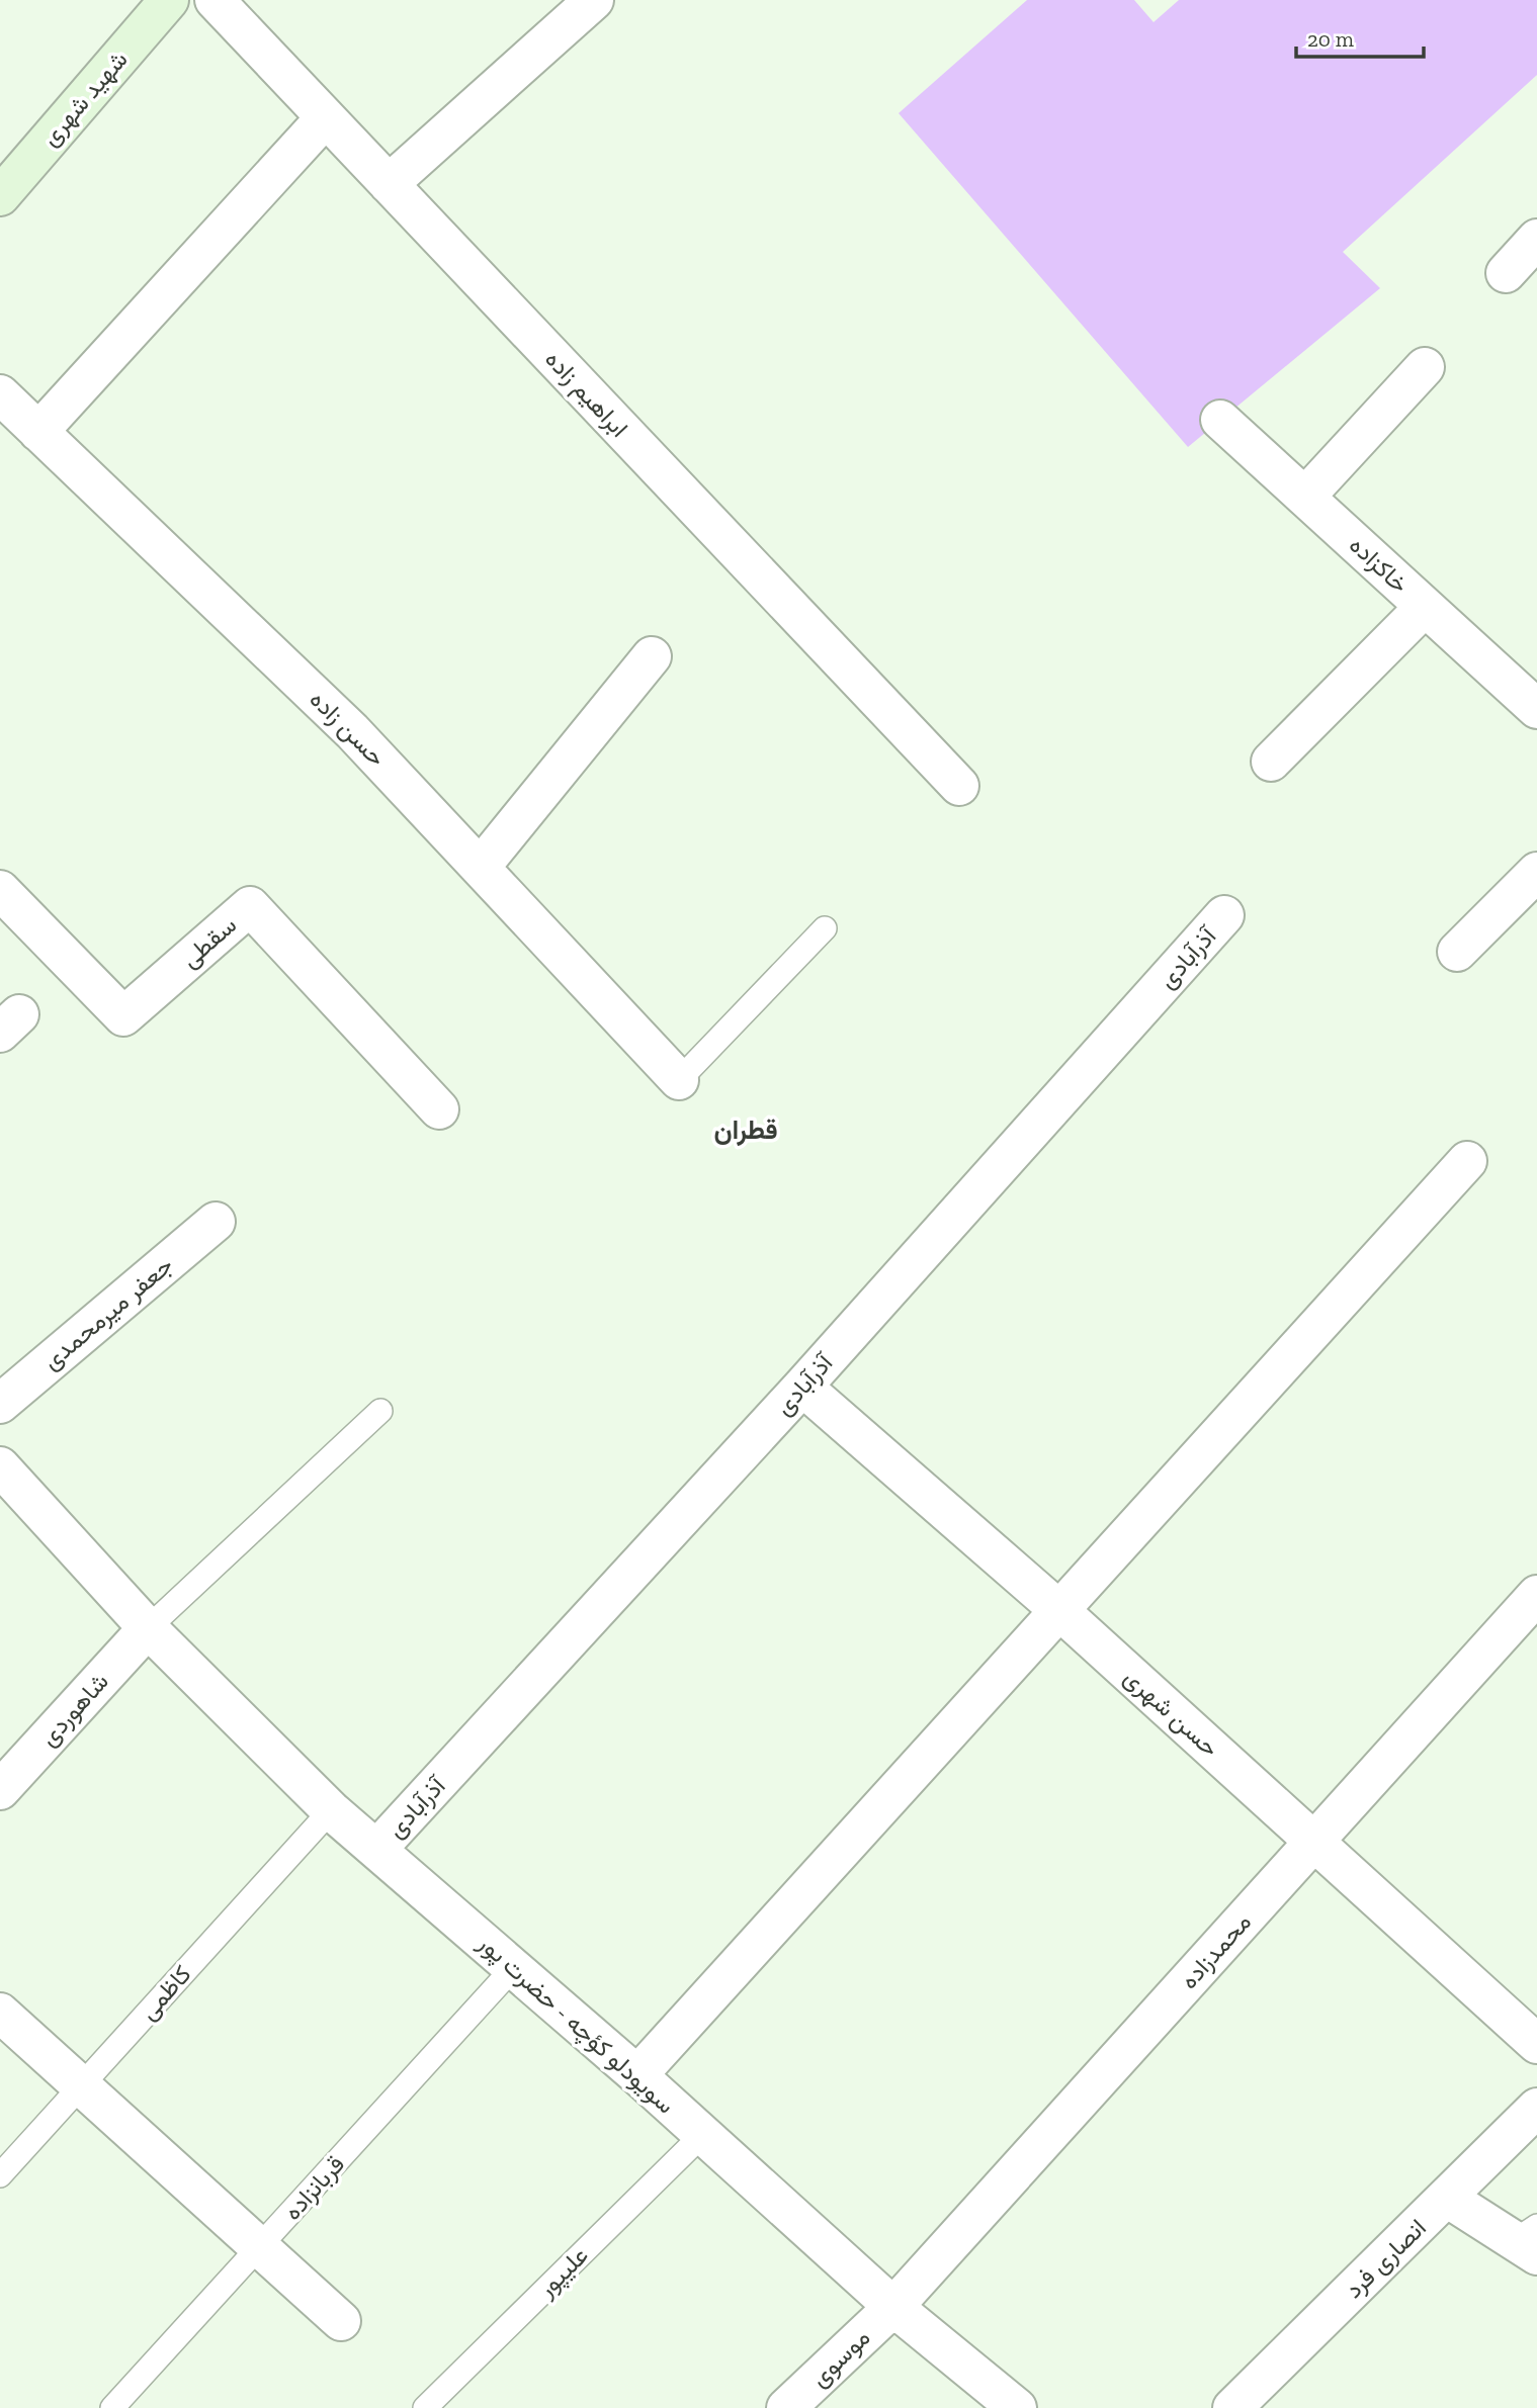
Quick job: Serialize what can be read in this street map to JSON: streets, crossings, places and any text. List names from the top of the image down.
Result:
{
  "streets": {
    "main road": ["شهید شهری"],
    "street": [
      "ابراهیم زاده",
      "خاکزاده",
      "حسن زاده",
      "سقطی",
      "آذرآبادی",
      "جعفر میرمحمدی",
      "شاهوردی",
      "حسن شهری",
      "محمدزاده",
      "سویودلو کؤچه - حضرت پور",
      "انصاری فرد",
      "موسوی"
    ],
    "lane": ["کاظمی", "قربانزاده", "علیپور"]
  },
  "crossings": [
    ["آذرآبادی", "حسن شهری"],
    ["آذرآبادی", "سویودلو کؤچه - حضرت پور"],
    ["شاهوردی", "سویودلو کؤچه - حضرت پور"],
    ["حسن شهری", "محمدزاده"],
    ["محمدزاده", "سویودلو کؤچه - حضرت پور"],
    ["محمدزاده", "موسوی"],
    ["کاظمی", "سویودلو کؤچه - حضرت پور"],
    ["سویودلو کؤچه - حضرت پور", "قربانزاده"],
    ["سویودلو کؤچه - حضرت پور", "علیپور"],
    ["سویودلو کؤچه - حضرت پور", "موسوی"]
  ],
  "districts": ["قطران"],
  "scale_bar": "20 m"
}
